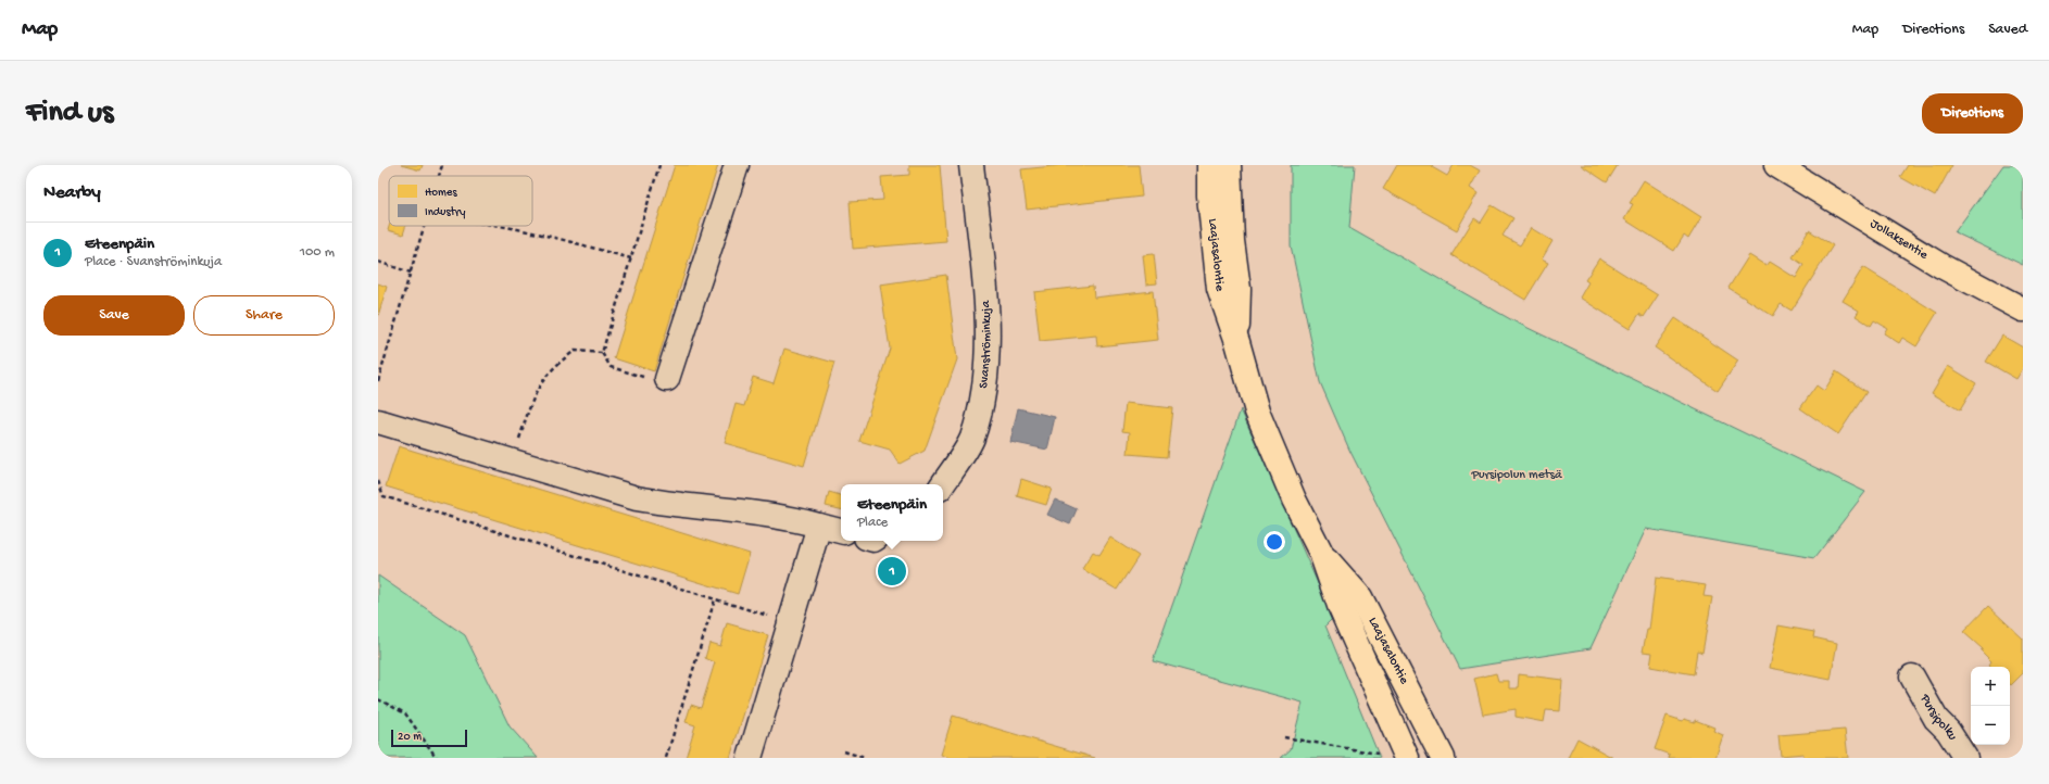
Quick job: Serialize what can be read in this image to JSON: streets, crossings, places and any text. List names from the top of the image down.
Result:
{
  "streets": {
    "main road": ["Jollaksentie", "Laajasalontie"],
    "street": ["Svanströminkuja", "Pursipolku"]
  },
  "parks": ["Pursipolun metsä"],
  "legend": ["Homes", "Industry"],
  "scale_bar": "20 m",
  "page": {
    "header": "Map",
    "nav": ["Map", "Directions", "Saved"],
    "buttons": [
      "Directions",
      ["Save", "Share"]
    ],
    "title": "Find us",
    "heading": "Nearby",
    "list": [
      {
        "mark": "1",
        "name": "Eteenpäin",
        "note": "Place · Svanströminkuja",
        "value": "100 m"
      }
    ],
    "popup": ["Eteenpäin", "Place"],
    "pins": "1",
    "map_buttons": ["+", "−"],
    "scale": "20 m"
  }
}
